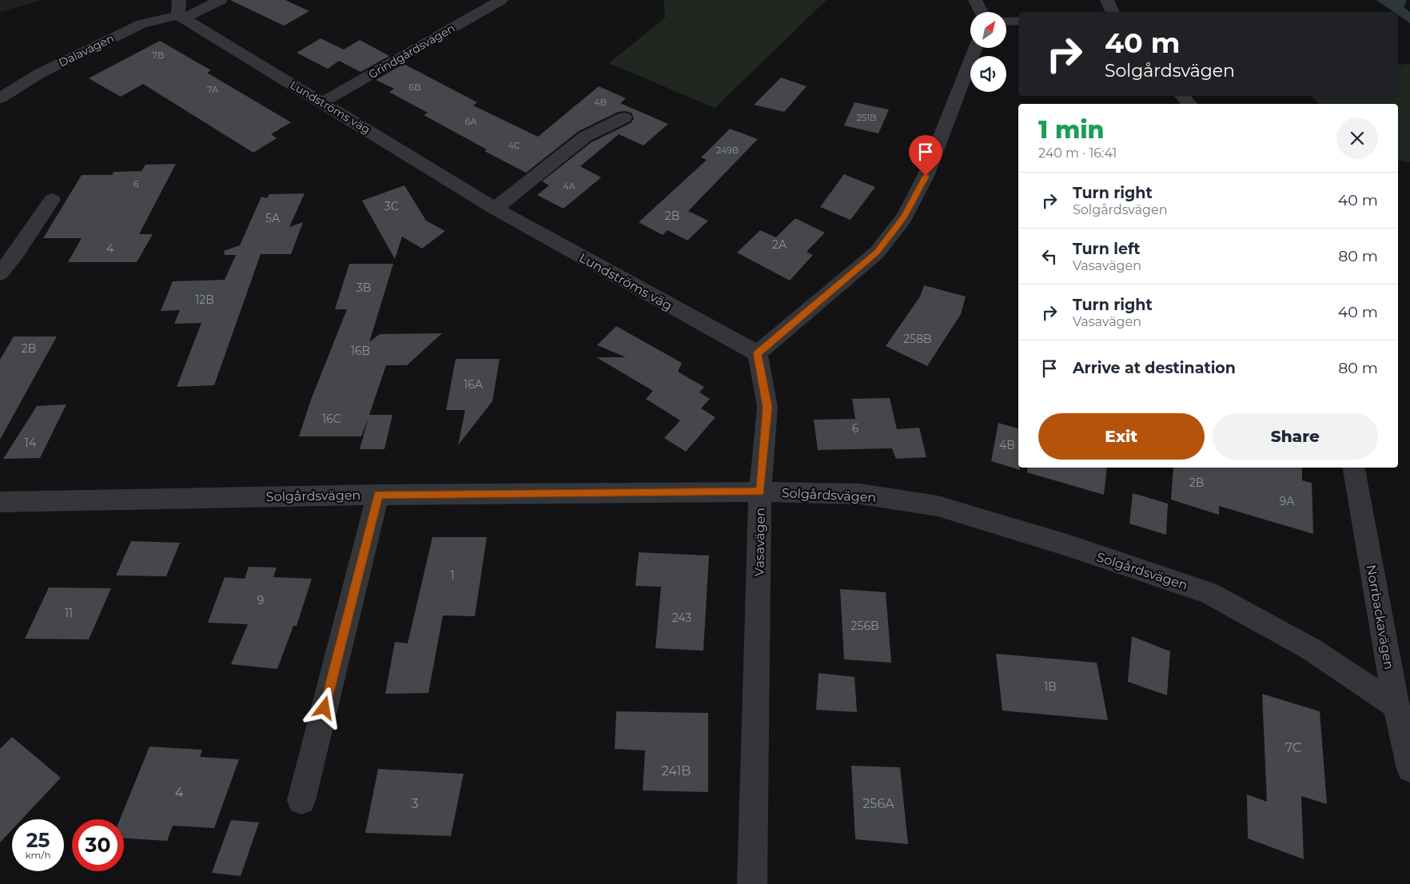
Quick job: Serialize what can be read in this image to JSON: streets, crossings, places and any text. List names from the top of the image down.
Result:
{
  "streets": {
    "street": [
      "Dalavägen",
      "Grindgårdsvägen",
      "Lundströms väg",
      "Solgårdsvägen",
      "Vasavägen",
      "Norrbackavägen"
    ]
  },
  "crossings": [
    ["Dalavägen", "Lundströms väg"],
    ["Grindgårdsvägen", "Lundströms väg"],
    ["Lundströms väg", "Vasavägen"],
    ["Solgårdsvägen", "Vasavägen"],
    ["Solgårdsvägen", "Norrbackavägen"]
  ],
  "house_numbers": [
    "7B",
    "6B",
    "7A",
    "4B",
    "251B",
    "6A",
    "4C",
    "249B",
    "6",
    "4A",
    "3C",
    "2B",
    "5A",
    "2A",
    "4",
    "3B",
    "12B",
    "258B",
    "2B",
    "16B",
    "16A",
    "16C",
    "6",
    "14",
    "4B",
    "2B",
    "9A",
    "1",
    "9",
    "11",
    "243",
    "256B",
    "1B",
    "7C",
    "241B",
    "4",
    "3",
    "256A"
  ],
  "north": "top right",
  "page": {
    "turn": ["40 m", "Solgårdsvägen"],
    "heading": ["1 min", "240 m · 16:41"],
    "list": [
      {
        "name": "Turn right",
        "note": "Solgårdsvägen",
        "value": "40 m"
      },
      {
        "name": "Turn left",
        "note": "Vasavägen",
        "value": "80 m"
      },
      {
        "name": "Turn right",
        "note": "Vasavägen",
        "value": "40 m"
      },
      {
        "name": "Arrive at destination",
        "value": "80 m"
      }
    ],
    "buttons": ["Exit", "Share"],
    "speed": "25 km/h",
    "limit": "30"
  }
}
